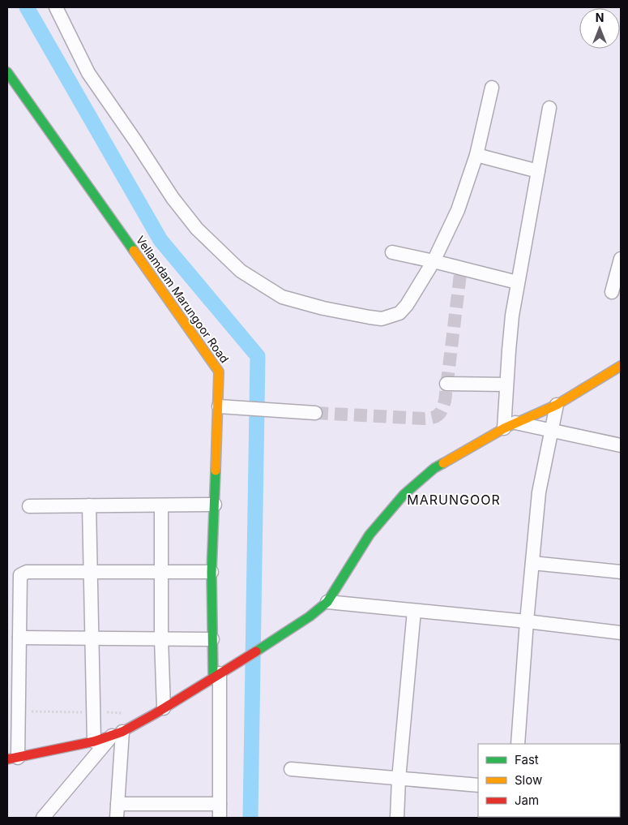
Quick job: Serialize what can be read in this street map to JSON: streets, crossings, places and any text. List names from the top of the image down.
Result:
{
  "streets": {
    "street": ["Vellamdam Marungoor Road"]
  },
  "districts": ["MARUNGOOR"],
  "legend": ["Fast", "Slow", "Jam"],
  "north": "top"
}
